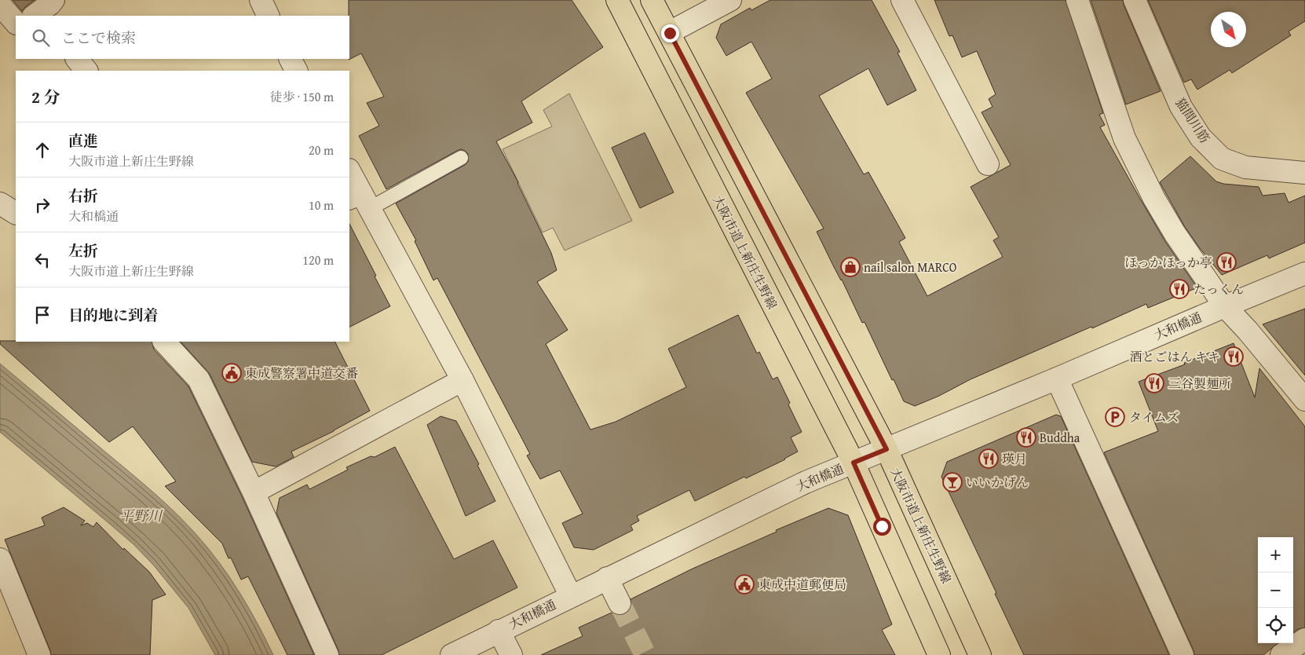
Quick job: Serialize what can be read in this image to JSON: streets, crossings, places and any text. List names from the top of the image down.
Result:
{
  "streets": {
    "main road": ["大阪市道上新庄生野線"],
    "street": ["猫間川筋", "大和橋通"]
  },
  "crossings": [
    ["大阪市道上新庄生野線", "大和橋通"]
  ],
  "water": ["平野川"],
  "places": {
    "restaurant": [
      "ほっかほっか亭",
      "たっくん",
      "酒とごはん キキ",
      "三谷製麺所",
      "Buddha",
      "瑛月"
    ],
    "shop": ["nail salon MARCO"],
    "public building": ["東成警察署中道交番", "東成中道郵便局"],
    "parking": ["タイムズ"],
    "bar": ["いいかげん"]
  },
  "north": "bottom right",
  "page": {
    "search": "ここで検索",
    "heading": ["2 分", "徒歩 · 150 m"],
    "list": [
      ["直進", "大阪市道上新庄生野線", "20 m"],
      ["右折", "大和橋通", "10 m"],
      ["左折", "大阪市道上新庄生野線", "120 m"],
      "目的地に到着"
    ],
    "map_buttons": ["+", "−"]
  }
}
